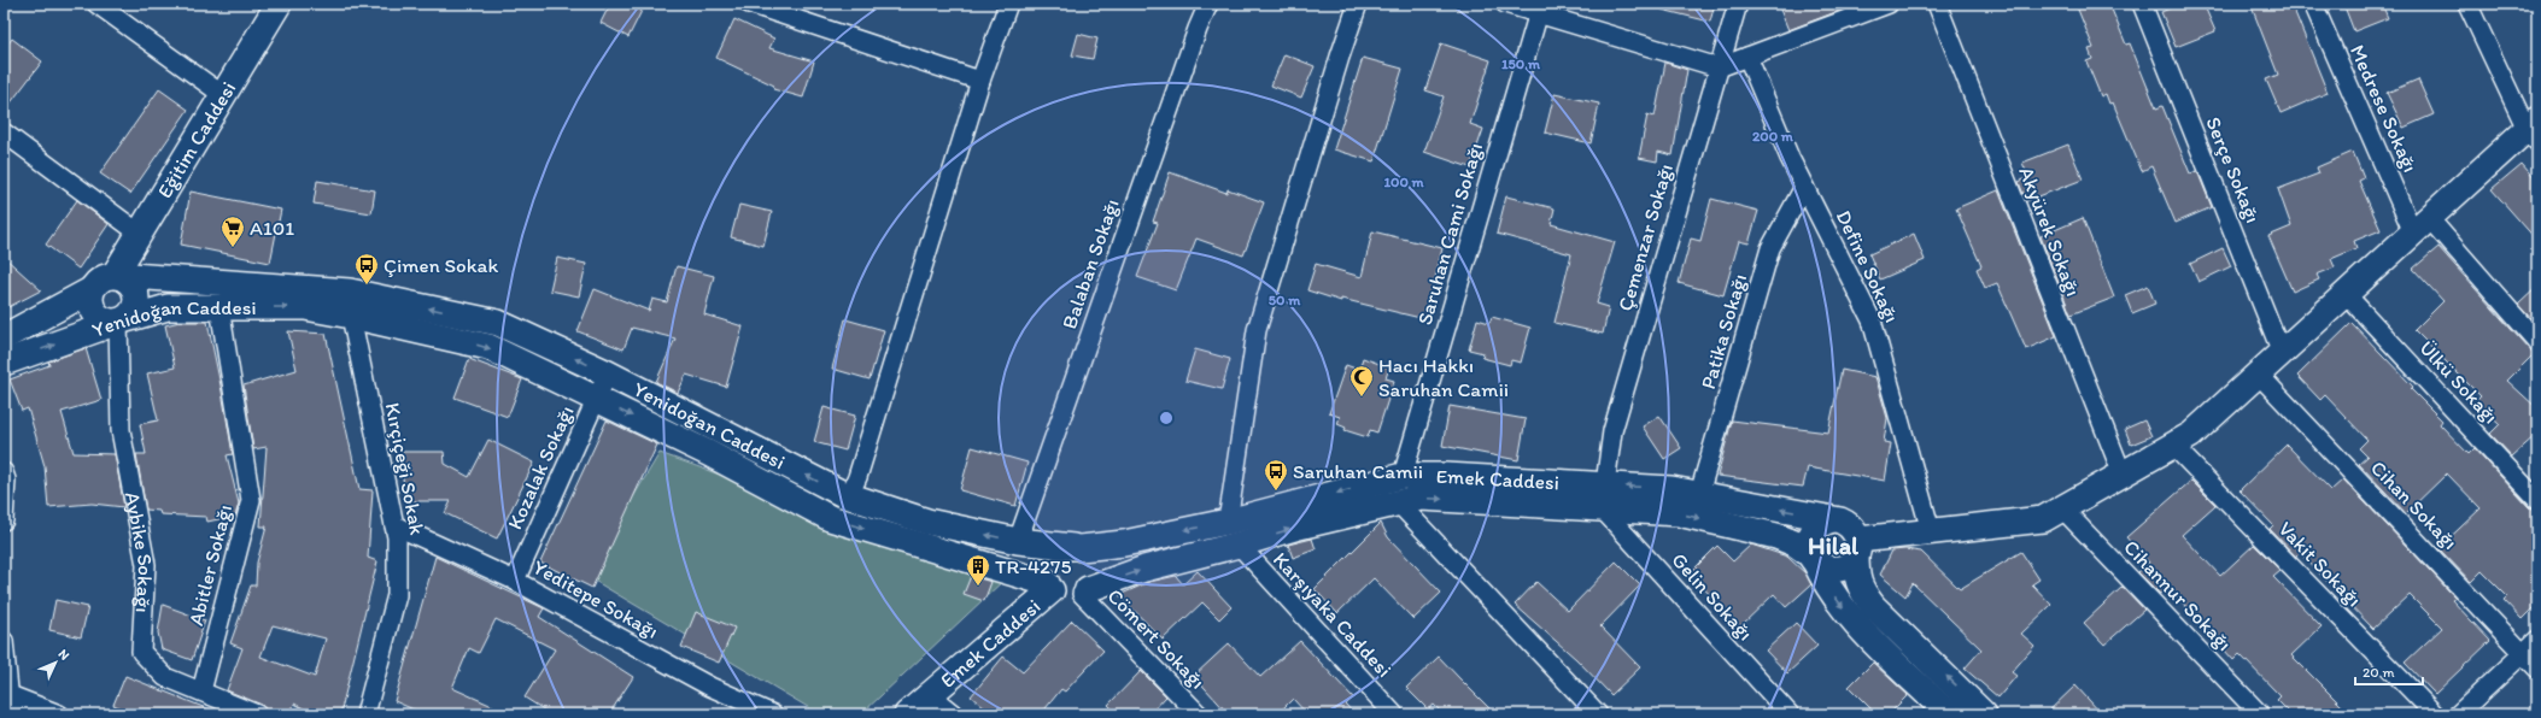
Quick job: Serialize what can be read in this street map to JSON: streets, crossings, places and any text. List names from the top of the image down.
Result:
{
  "streets": {
    "street": [
      "Medrese Sokağı",
      "Eğitim Caddesi",
      "Serçe Sokağı",
      "Akyürek Sokağı",
      "Saruhan Cami Sokağı",
      "Çemenzar Sokağı",
      "Balaban Sokağı",
      "Define Sokağı",
      "Yenidoğan Caddesi",
      "Patika Sokağı",
      "Ülkü Sokağı",
      "Kozalak Sokağı",
      "Kırçiçeği Sokak",
      "Emek Caddesi",
      "Cihan Sokağı",
      "Aybike Sokağı",
      "Vakit Sokağı",
      "Abitler Sokağı",
      "Cihannur Sokağı",
      "Gelin Sokağı",
      "Yeditepe Sokağı",
      "Karşıyaka Caddesi",
      "Cömert Sokağı"
    ]
  },
  "crossings": [
    ["Eğitim Caddesi", "Yenidoğan Caddesi"],
    ["Eğitim Caddesi", "Aybike Sokağı"],
    ["Saruhan Cami Sokağı", "Emek Caddesi"],
    ["Çemenzar Sokağı", "Emek Caddesi"],
    ["Çemenzar Sokağı", "Gelin Sokağı"],
    ["Balaban Sokağı", "Yenidoğan Caddesi"],
    ["Define Sokağı", "Patika Sokağı"],
    ["Yenidoğan Caddesi", "Kozalak Sokağı"],
    ["Yenidoğan Caddesi", "Kırçiçeği Sokak"],
    ["Yenidoğan Caddesi", "Emek Caddesi"],
    ["Yenidoğan Caddesi", "Aybike Sokağı"],
    ["Yenidoğan Caddesi", "Abitler Sokağı"],
    ["Yenidoğan Caddesi", "Cömert Sokağı"],
    ["Patika Sokağı", "Emek Caddesi"],
    ["Kozalak Sokağı", "Yeditepe Sokağı"],
    ["Kırçiçeği Sokak", "Yeditepe Sokağı"],
    ["Emek Caddesi", "Gelin Sokağı"],
    ["Emek Caddesi", "Karşıyaka Caddesi"],
    ["Emek Caddesi", "Cömert Sokağı"],
    ["Aybike Sokağı", "Abitler Sokağı"]
  ],
  "districts": ["Hilal"],
  "places": {
    "supermarket": ["A101"],
    "bus stop": ["Çimen Sokak", "Saruhan Camii"],
    "mosque": ["Hacı Hakkı Saruhan Camii"],
    "building": ["TR-4275"]
  },
  "scale_bar": "20 m",
  "north": "top right",
  "rings": [
    "150 m",
    "200 m",
    "100 m",
    "50 m"
  ]
}
